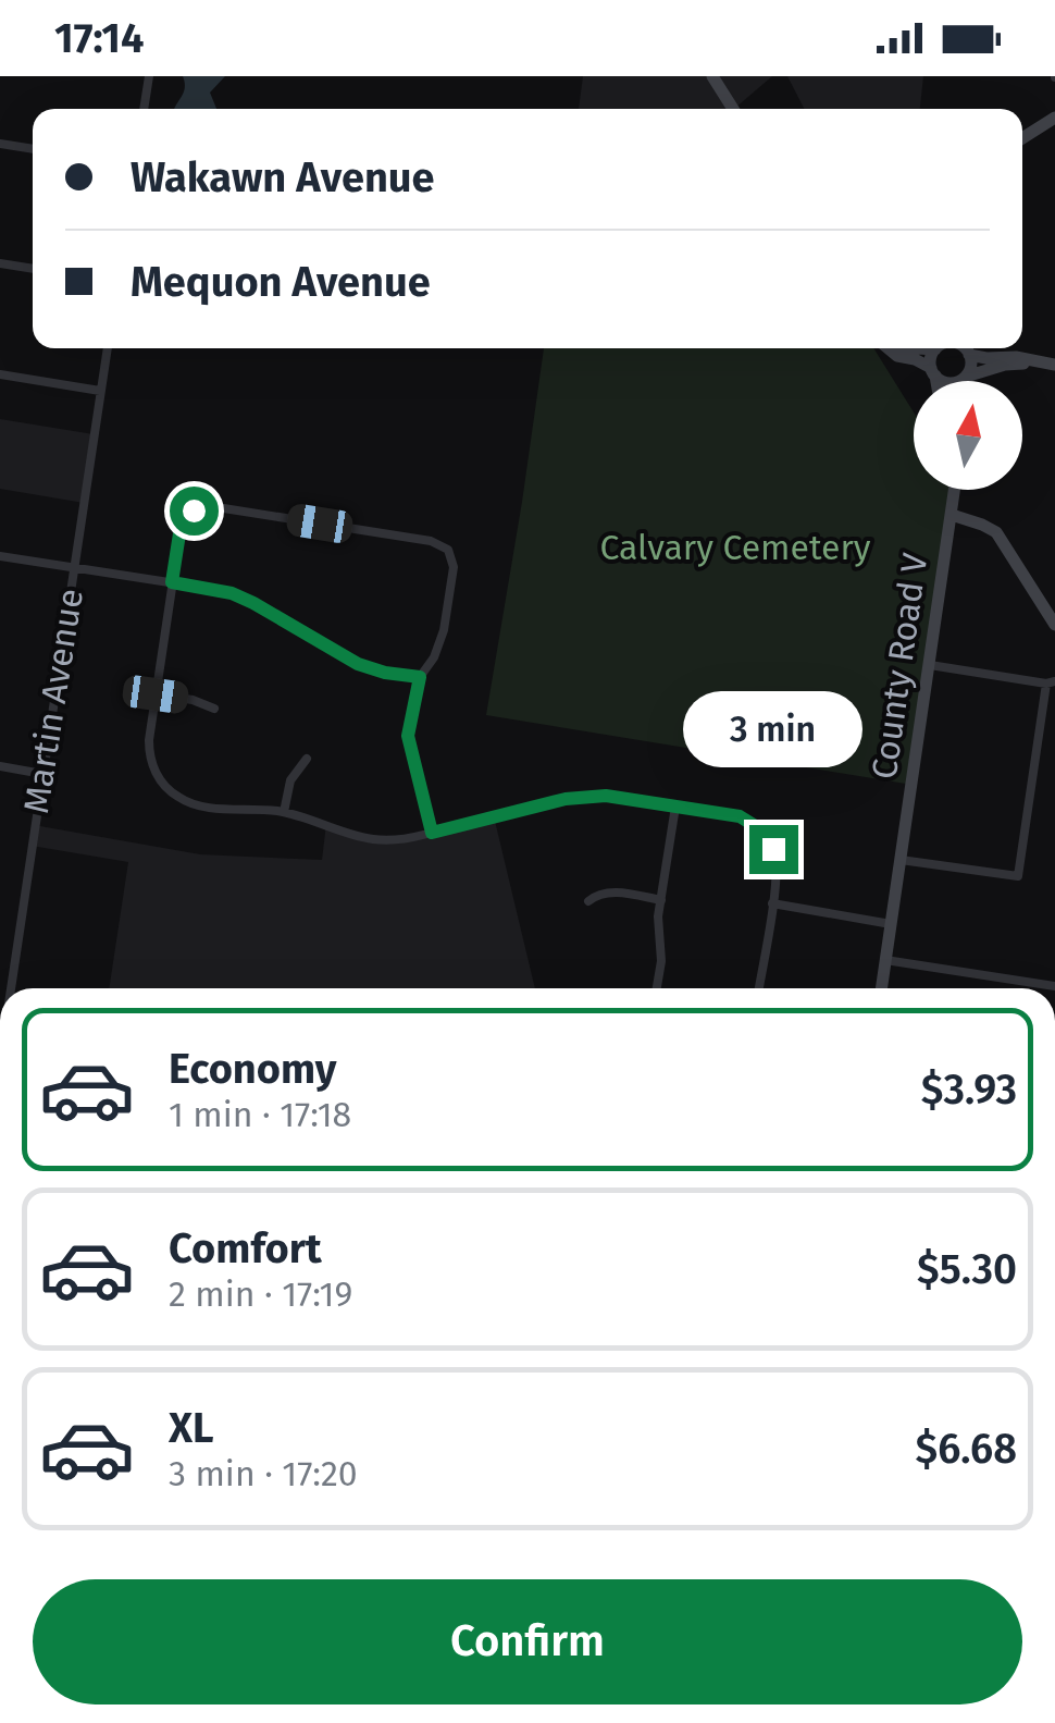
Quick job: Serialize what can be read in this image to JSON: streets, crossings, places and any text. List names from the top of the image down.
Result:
{
  "streets": {
    "main road": ["County Road V"],
    "street": ["Martin Avenue"]
  },
  "parks": ["Calvary Cemetery"],
  "north": "top",
  "page": {
    "status": "17:14",
    "banner": ["Wakawn Avenue", "Mequon Avenue"],
    "bubble": "3 min",
    "list": [
      {
        "name": "Economy",
        "note": "1 min · 17:18",
        "value": "$3.93"
      },
      {
        "name": "Comfort",
        "note": "2 min · 17:19",
        "value": "$5.30"
      },
      {
        "name": "XL",
        "note": "3 min · 17:20",
        "value": "$6.68"
      }
    ],
    "buttons": "Confirm"
  }
}
